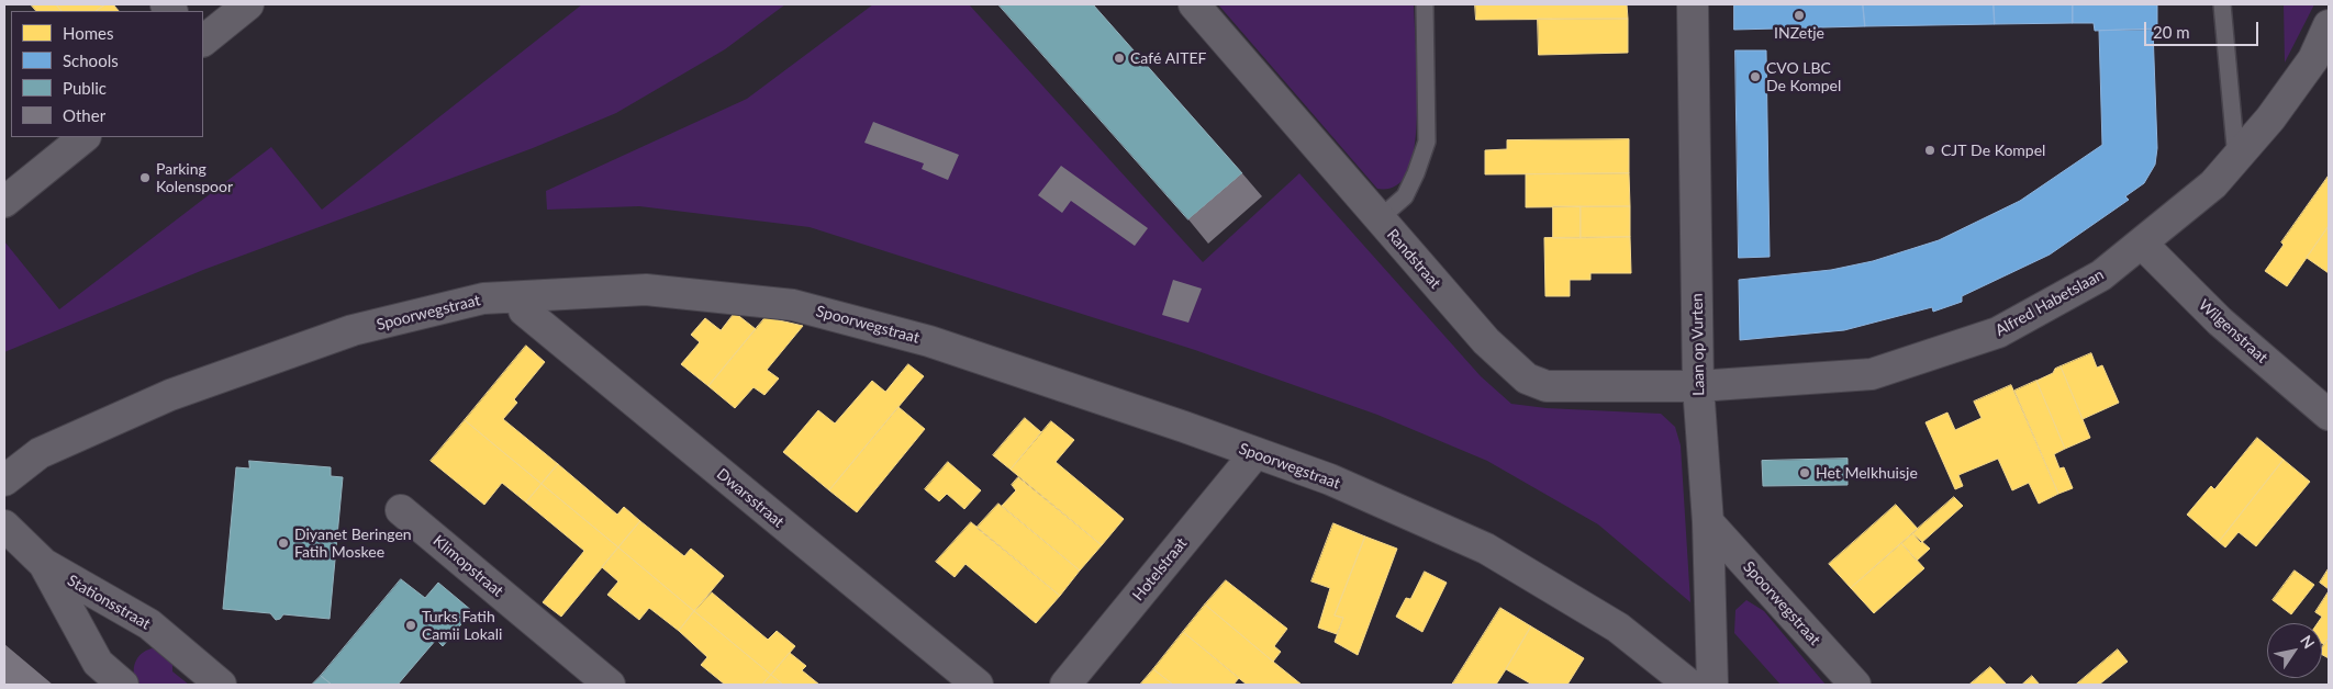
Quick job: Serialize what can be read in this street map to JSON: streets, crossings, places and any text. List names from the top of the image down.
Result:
{
  "streets": {
    "street": [
      "Randstraat",
      "Alfred Habetslaan",
      "Spoorwegstraat",
      "Wilgenstraat",
      "Laan op Vurten",
      "Dwarsstraat",
      "Klimopstraat",
      "Hotelstraat",
      "Stationsstraat"
    ]
  },
  "crossings": [
    ["Randstraat", "Alfred Habetslaan"],
    ["Randstraat", "Laan op Vurten"],
    ["Alfred Habetslaan", "Wilgenstraat"],
    ["Alfred Habetslaan", "Laan op Vurten"],
    ["Spoorwegstraat", "Laan op Vurten"],
    ["Spoorwegstraat", "Hotelstraat"]
  ],
  "places": [
    "INZetje",
    "Café AITEF",
    "CVO LBC De Kompel",
    "CJT De Kompel",
    "Parking Kolenspoor",
    "Het Melkhuisje",
    "Diyanet Beringen Fatih Moskee",
    "Turks Fatih Camii Lokali"
  ],
  "legend": [
    "Homes",
    "Schools",
    "Public",
    "Other"
  ],
  "scale_bar": "20 m",
  "north": "top right"
}
